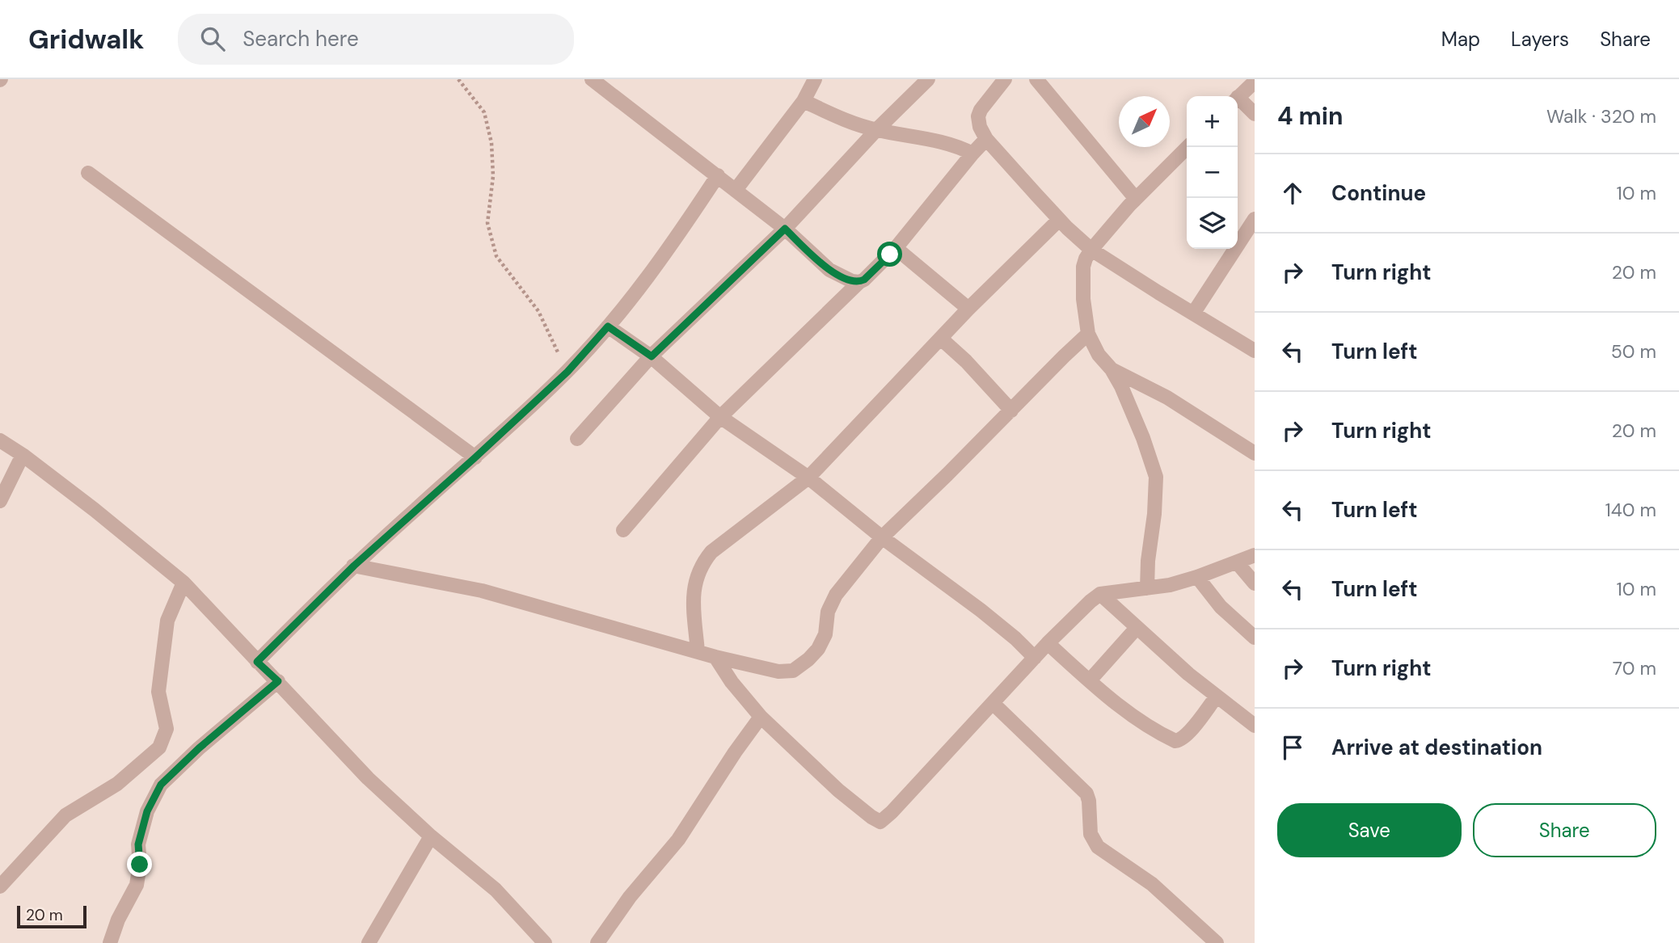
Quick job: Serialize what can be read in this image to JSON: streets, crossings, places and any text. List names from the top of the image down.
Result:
{
  "scale_bar": "20 m",
  "north": "top right",
  "page": {
    "header": "Gridwalk",
    "search": "Search here",
    "nav": ["Map", "Layers", "Share"],
    "heading": ["4 min", "Walk · 320 m"],
    "map_buttons": ["+", "−"],
    "list": [
      ["Continue", "10 m"],
      ["Turn right", "20 m"],
      ["Turn left", "50 m"],
      ["Turn right", "20 m"],
      ["Turn left", "140 m"],
      ["Turn left", "10 m"],
      ["Turn right", "70 m"],
      "Arrive at destination"
    ],
    "buttons": ["Save", "Share"],
    "scale": "20 m"
  }
}
